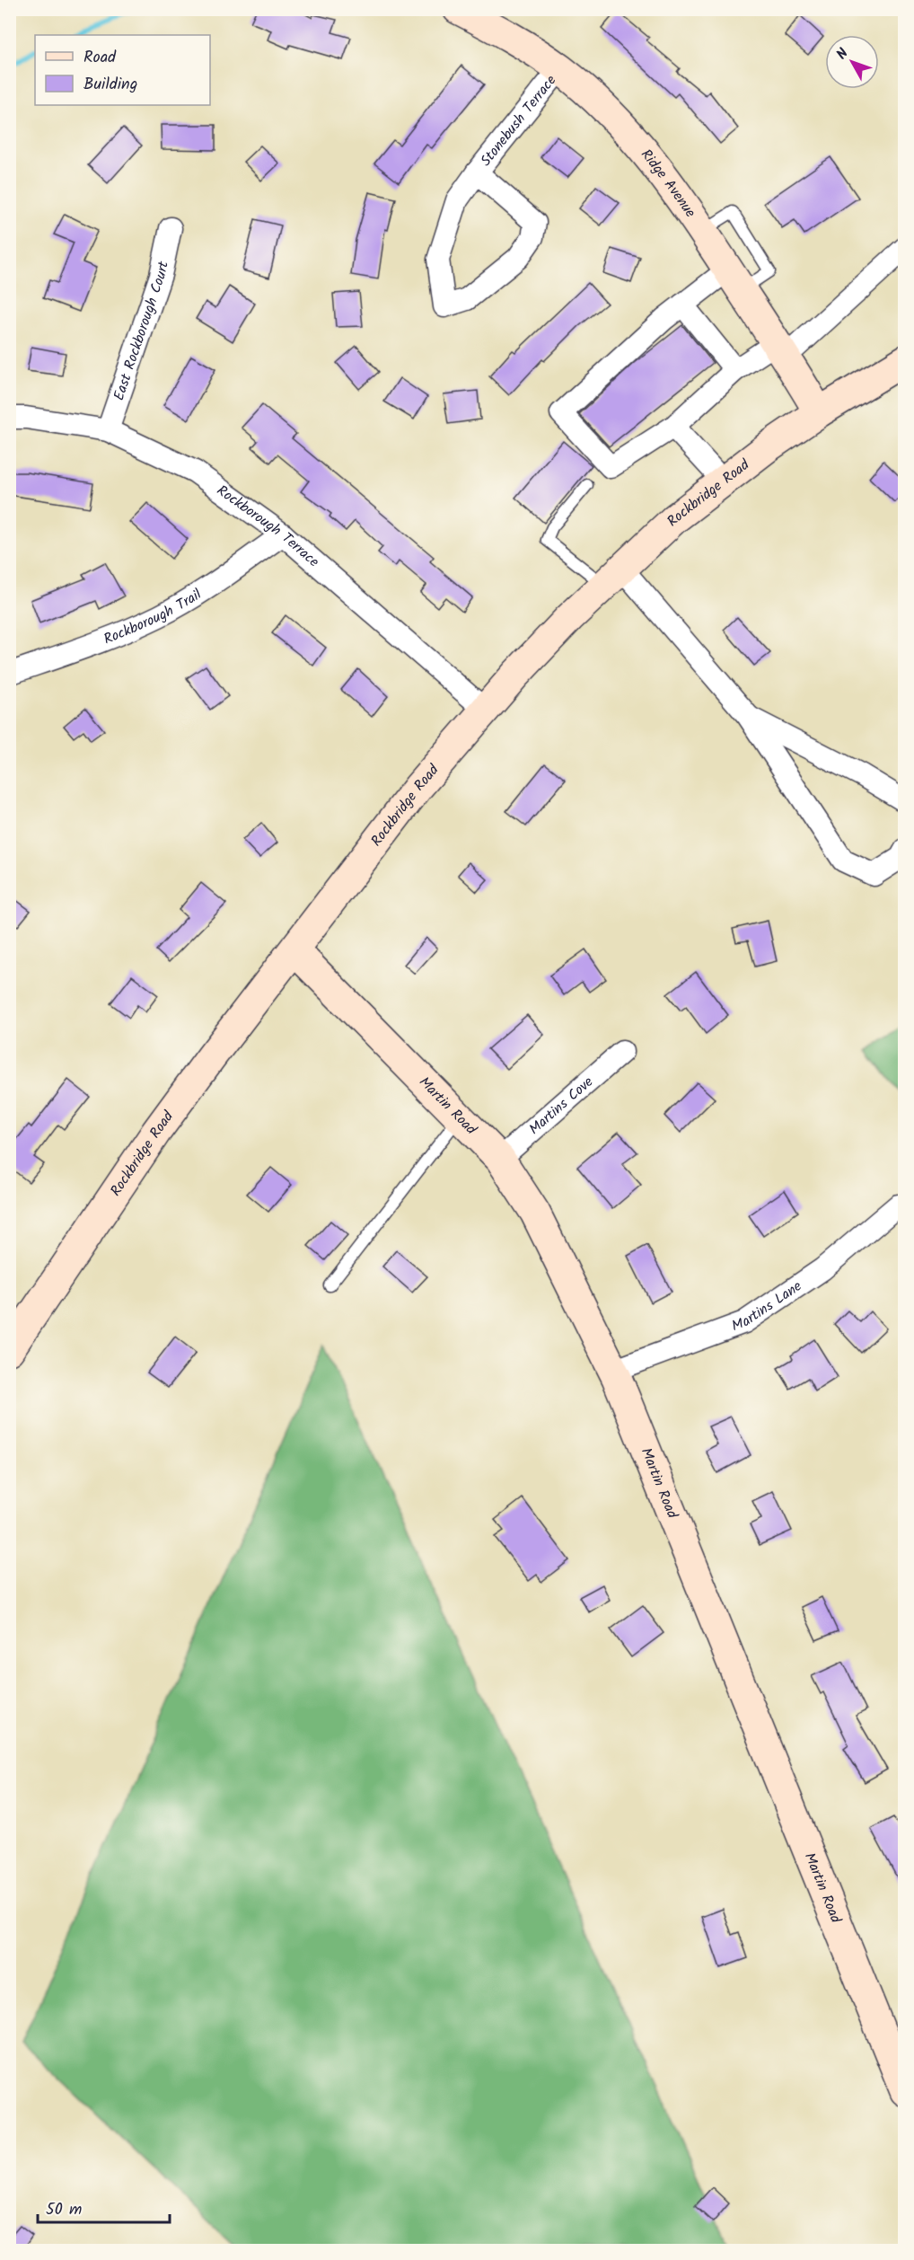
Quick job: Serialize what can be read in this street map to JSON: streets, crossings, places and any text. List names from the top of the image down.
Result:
{
  "streets": {
    "street": [
      "Stonebush Terrace",
      "Ridge Avenue",
      "East Rockborough Court",
      "Rockbridge Road",
      "Rockborough Terrace",
      "Rockborough Trail",
      "Martins Cove",
      "Martin Road",
      "Martins Lane"
    ]
  },
  "crossings": [
    ["Stonebush Terrace", "Ridge Avenue"],
    ["Ridge Avenue", "Rockbridge Road"],
    ["East Rockborough Court", "Rockborough Terrace"],
    ["Rockbridge Road", "Rockborough Terrace"],
    ["Rockbridge Road", "Martin Road"],
    ["Rockborough Terrace", "Rockborough Trail"],
    ["Martins Cove", "Martin Road"],
    ["Martin Road", "Martins Lane"]
  ],
  "legend": ["Road", "Building"],
  "scale_bar": "50 m",
  "north": "top left"
}
